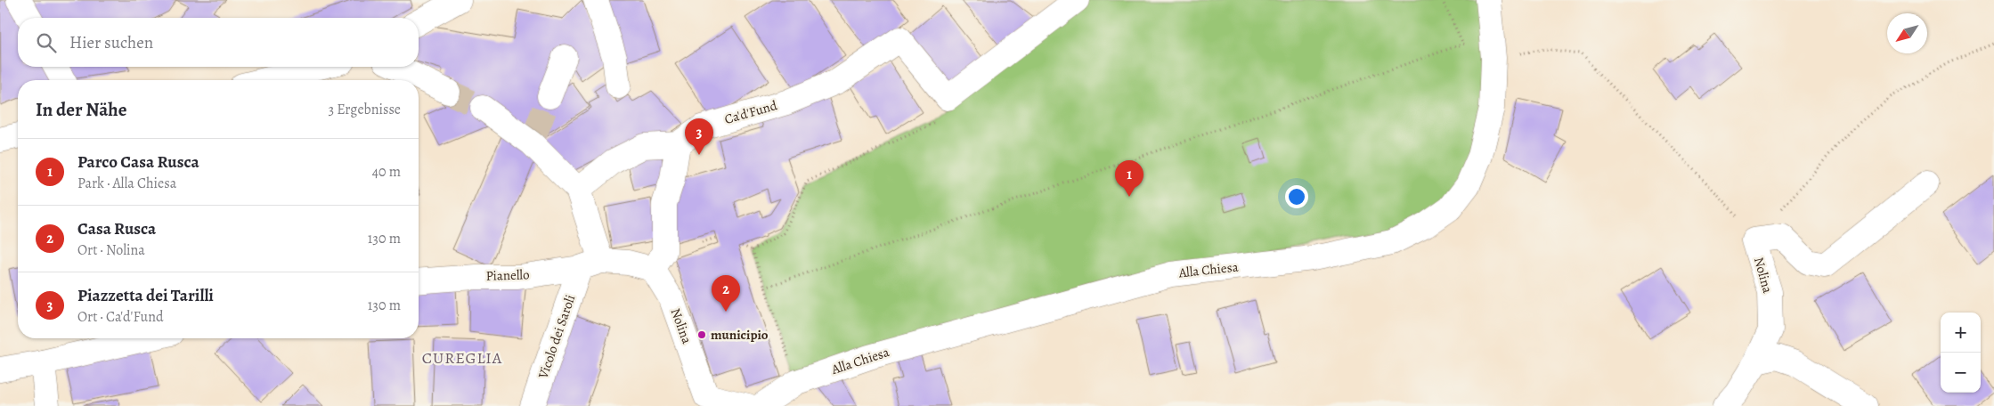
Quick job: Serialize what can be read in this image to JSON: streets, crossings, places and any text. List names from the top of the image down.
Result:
{
  "streets": {
    "street": [
      "Ca'd'Fund",
      "Alla Chiesa",
      "Pianello",
      "Nolina",
      "Vicolo dei Saroli"
    ]
  },
  "crossings": [
    ["Pianello", "Vicolo dei Saroli"]
  ],
  "districts": ["CUREGLIA"],
  "places": ["municipio"],
  "north": "bottom left",
  "page": {
    "search": "Hier suchen",
    "heading": ["In der Nähe", "3 Ergebnisse"],
    "pins": ["3", "1", "2"],
    "list": [
      {
        "mark": "1",
        "name": "Parco Casa Rusca",
        "note": "Park · Alla Chiesa",
        "value": "40 m"
      },
      {
        "mark": "2",
        "name": "Casa Rusca",
        "note": "Ort · Nolina",
        "value": "130 m"
      },
      {
        "mark": "3",
        "name": "Piazzetta dei Tarilli",
        "note": "Ort · Ca'd'Fund",
        "value": "130 m"
      }
    ],
    "map_buttons": ["+", "−"]
  }
}
